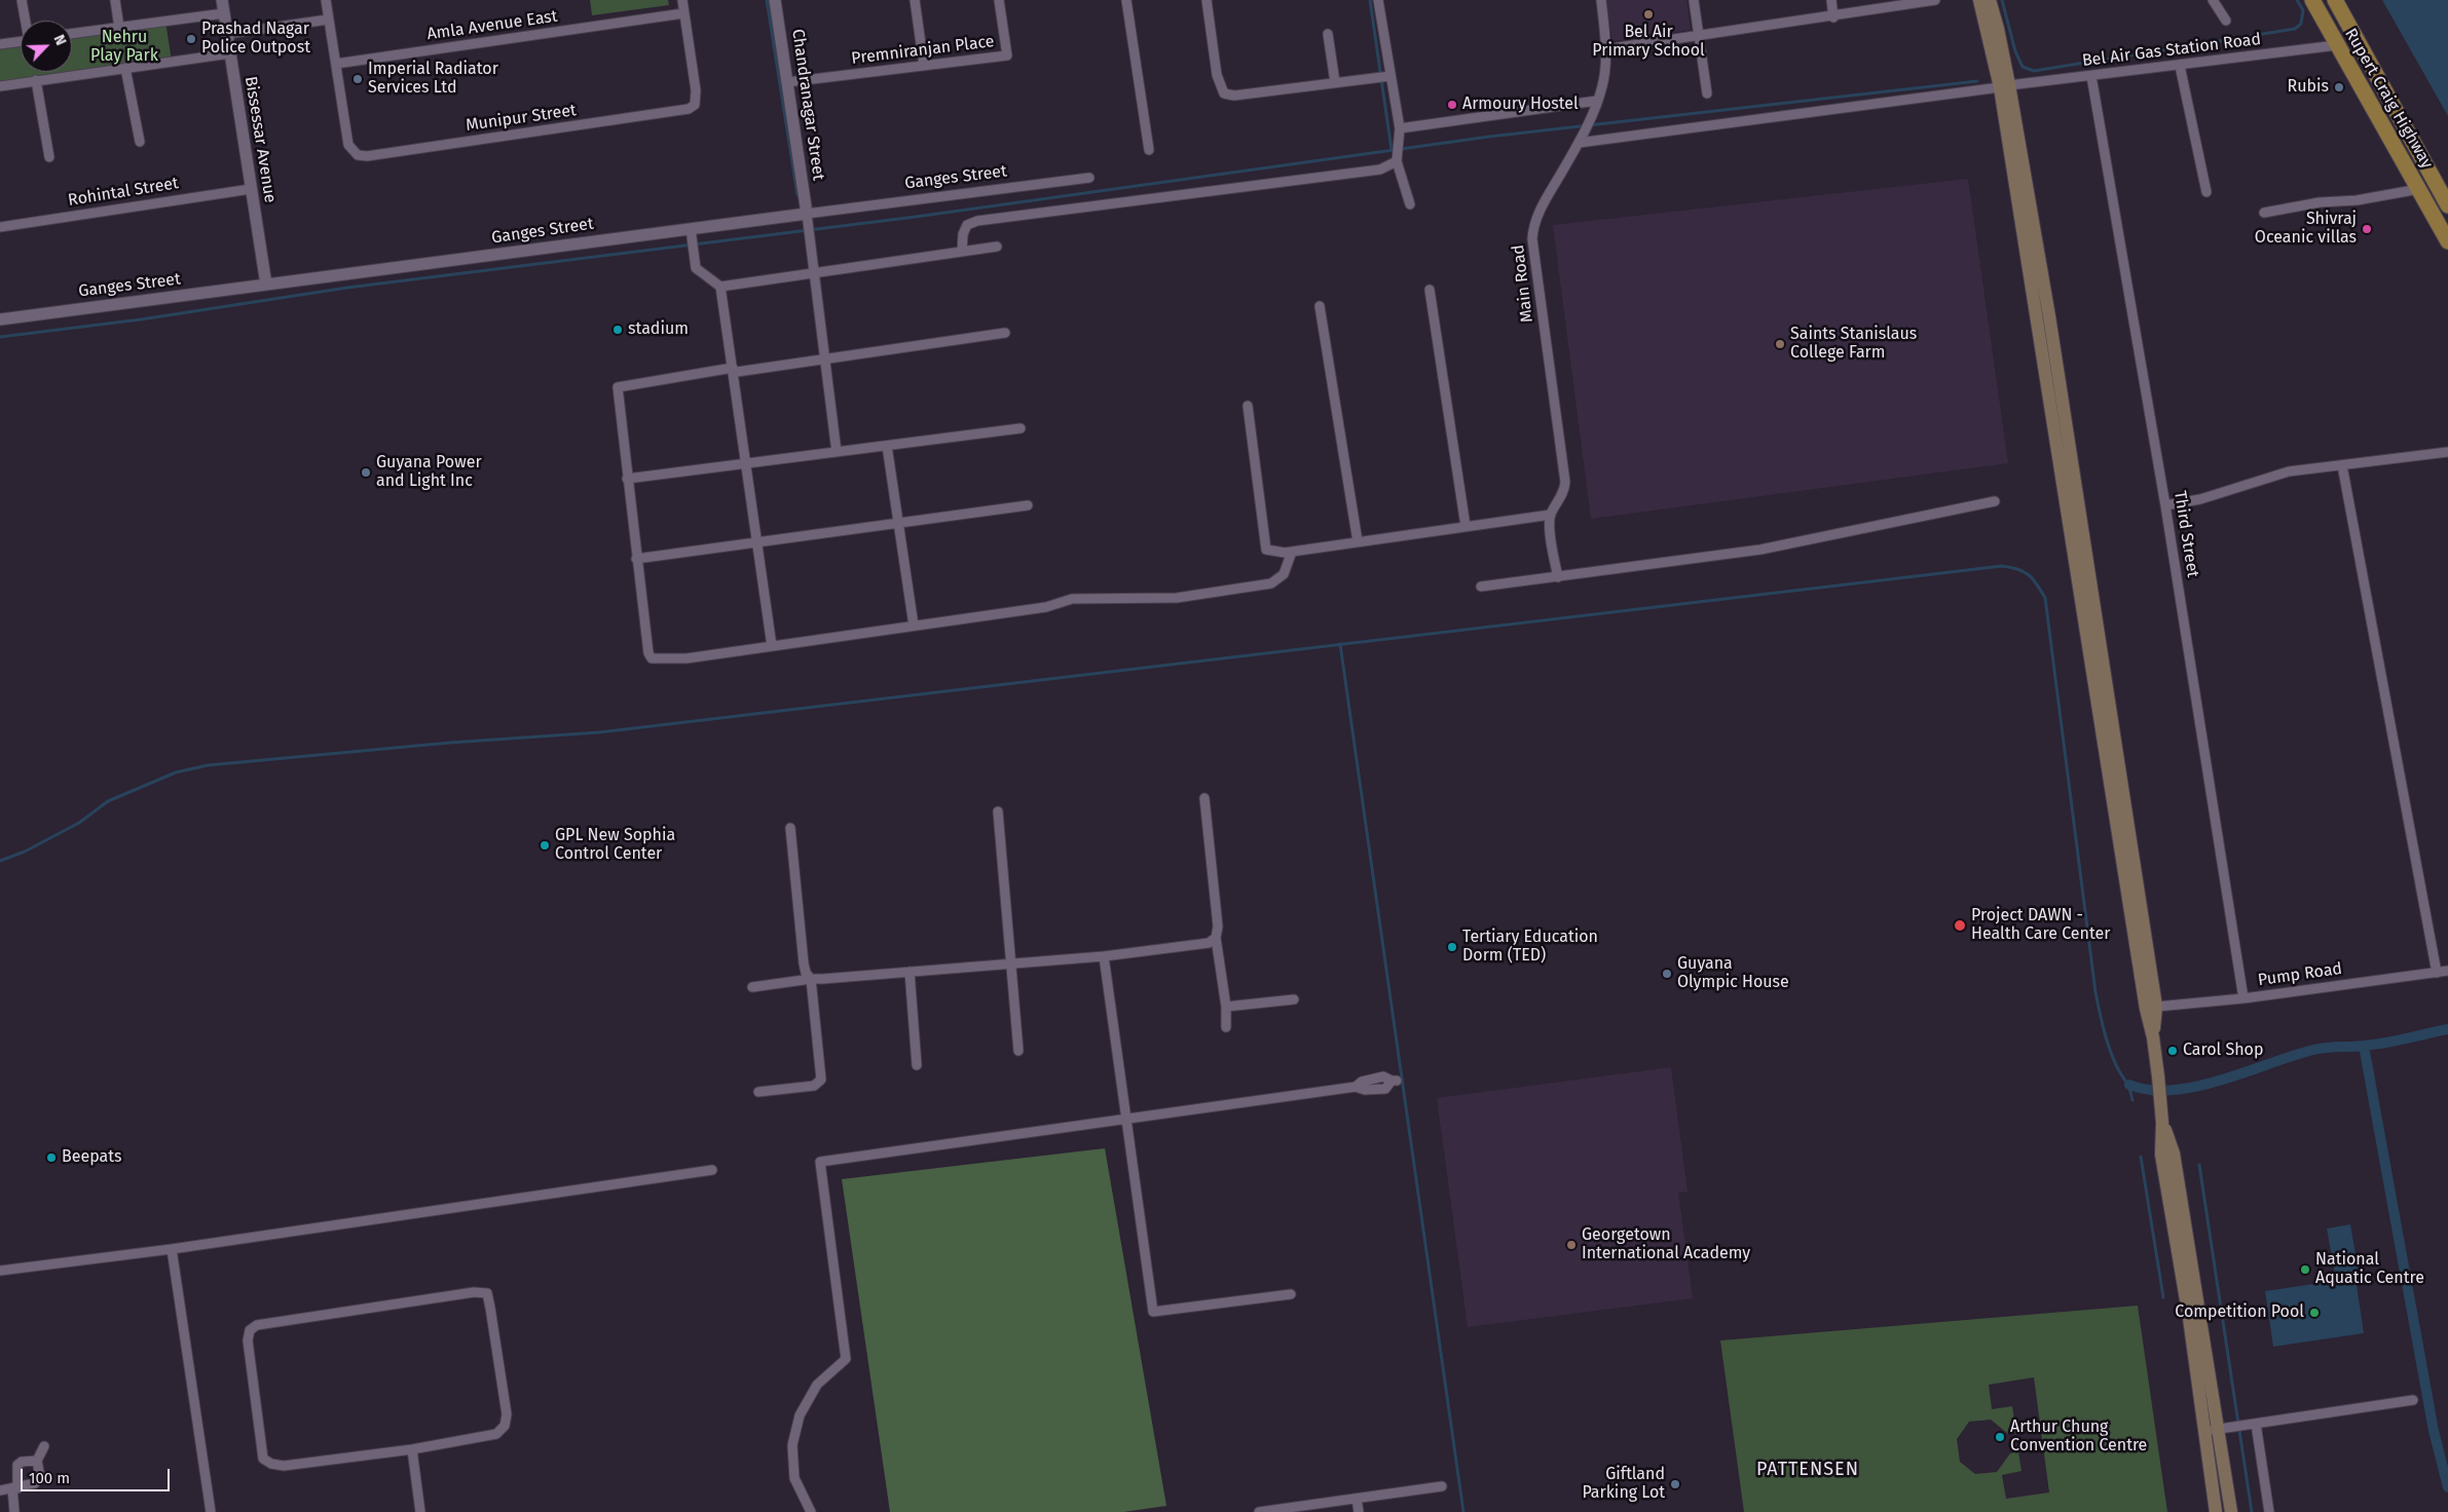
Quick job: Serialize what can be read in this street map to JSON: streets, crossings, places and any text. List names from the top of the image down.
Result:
{
  "streets": {
    "main road": ["Rupert Craig Highway"],
    "street": [
      "Amla Avenue East",
      "Premniranjan Place",
      "Bel Air Gas Station Road",
      "Chandranagar Street",
      "Munipur Street",
      "Bissessar Avenue",
      "Ganges Street",
      "Rohintal Street",
      "Main Road",
      "Third Street",
      "Pump Road"
    ]
  },
  "crossings": [
    ["Amla Avenue East", "Munipur Street"],
    ["Premniranjan Place", "Chandranagar Street"],
    ["Bel Air Gas Station Road", "Rupert Craig Highway"],
    ["Bel Air Gas Station Road", "Main Road"],
    ["Bel Air Gas Station Road", "Third Street"],
    ["Chandranagar Street", "Ganges Street"],
    ["Bissessar Avenue", "Ganges Street"],
    ["Bissessar Avenue", "Rohintal Street"],
    ["Third Street", "Pump Road"]
  ],
  "districts": ["PATTENSEN"],
  "parks": ["Nehru Play Park"],
  "places": [
    "Bel Air Primary School",
    "Prashad Nagar Police Outpost",
    "Imperial Radiator Services Ltd",
    "Rubis",
    "Armoury Hostel",
    "Shivraj Oceanic villas",
    "stadium",
    "Saints Stanislaus College Farm",
    "Guyana Power and Light Inc",
    "GPL New Sophia Control Center",
    "Project DAWN - Health Care Center",
    "Tertiary Education Dorm (TED)",
    "Guyana Olympic House",
    "Carol Shop",
    "Beepats",
    "Georgetown International Academy",
    "National Aquatic Centre",
    "Competition Pool",
    "Arthur Chung Convention Centre",
    "Giftland Parking Lot"
  ],
  "scale_bar": "100 m",
  "north": "top right"
}
